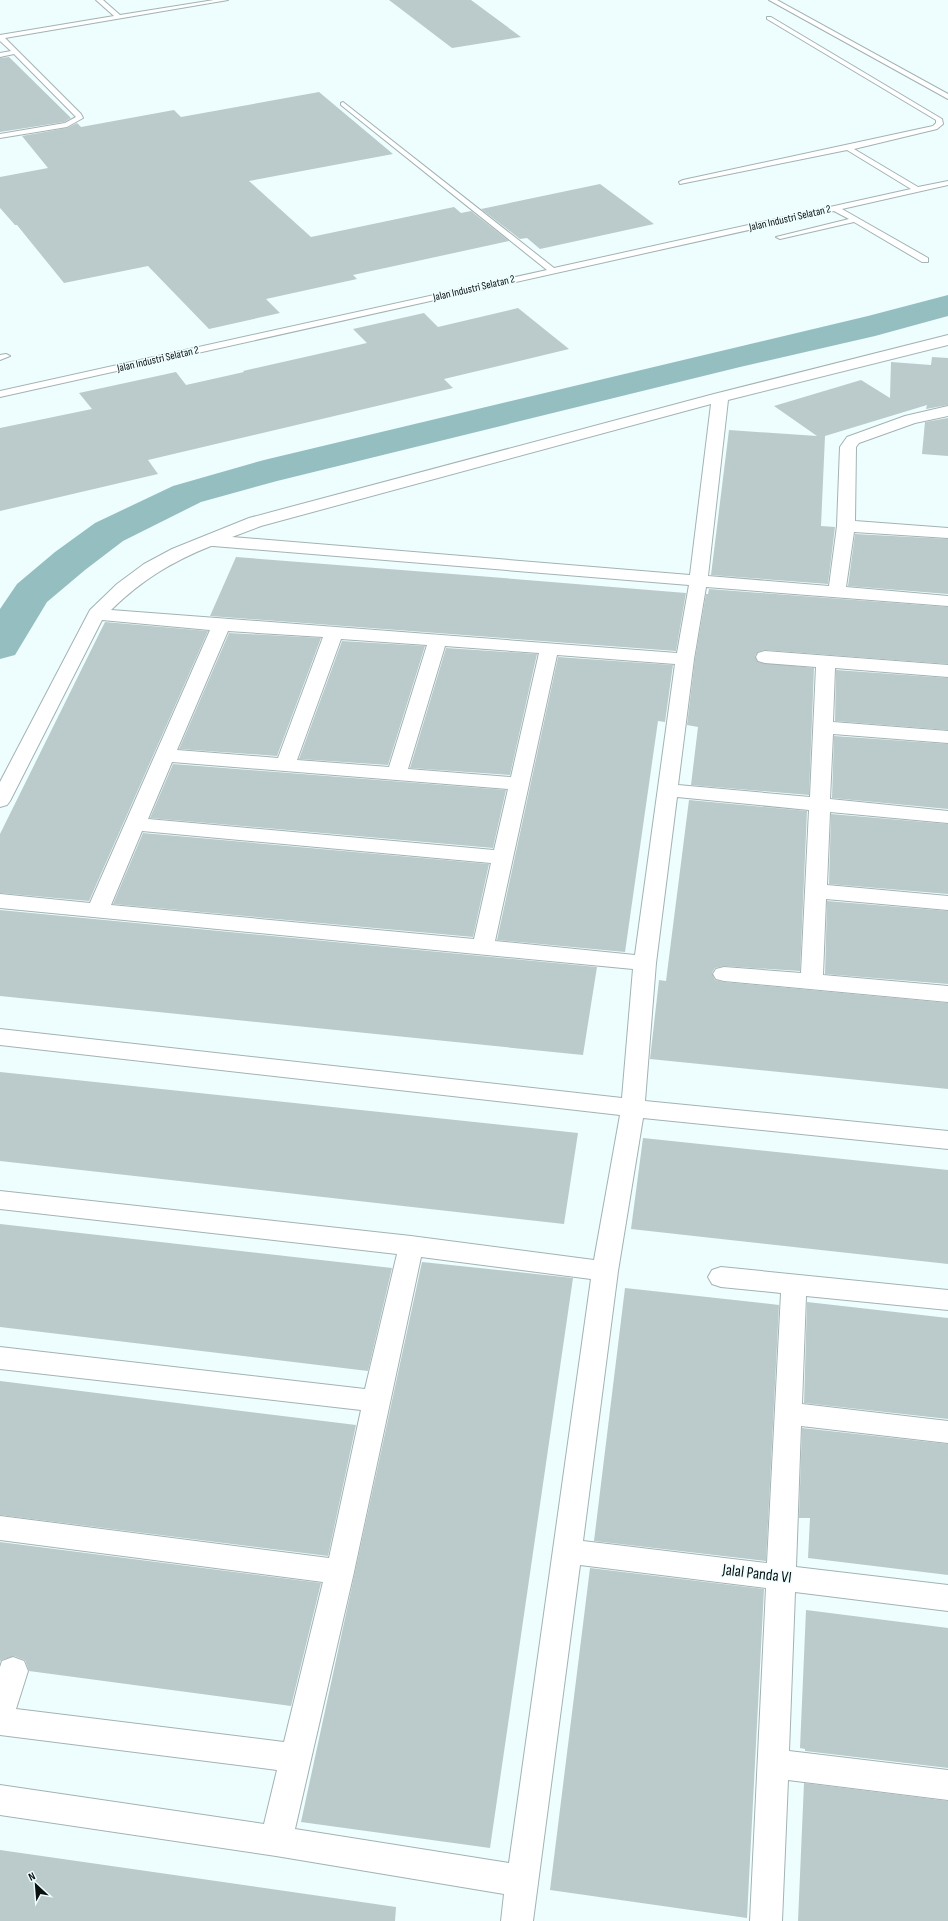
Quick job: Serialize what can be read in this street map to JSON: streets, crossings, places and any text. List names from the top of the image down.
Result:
{
  "streets": {
    "street": ["Jalal Panda VI"],
    "lane": ["Jalan Industri Selatan 2"]
  },
  "north": "top left"
}
